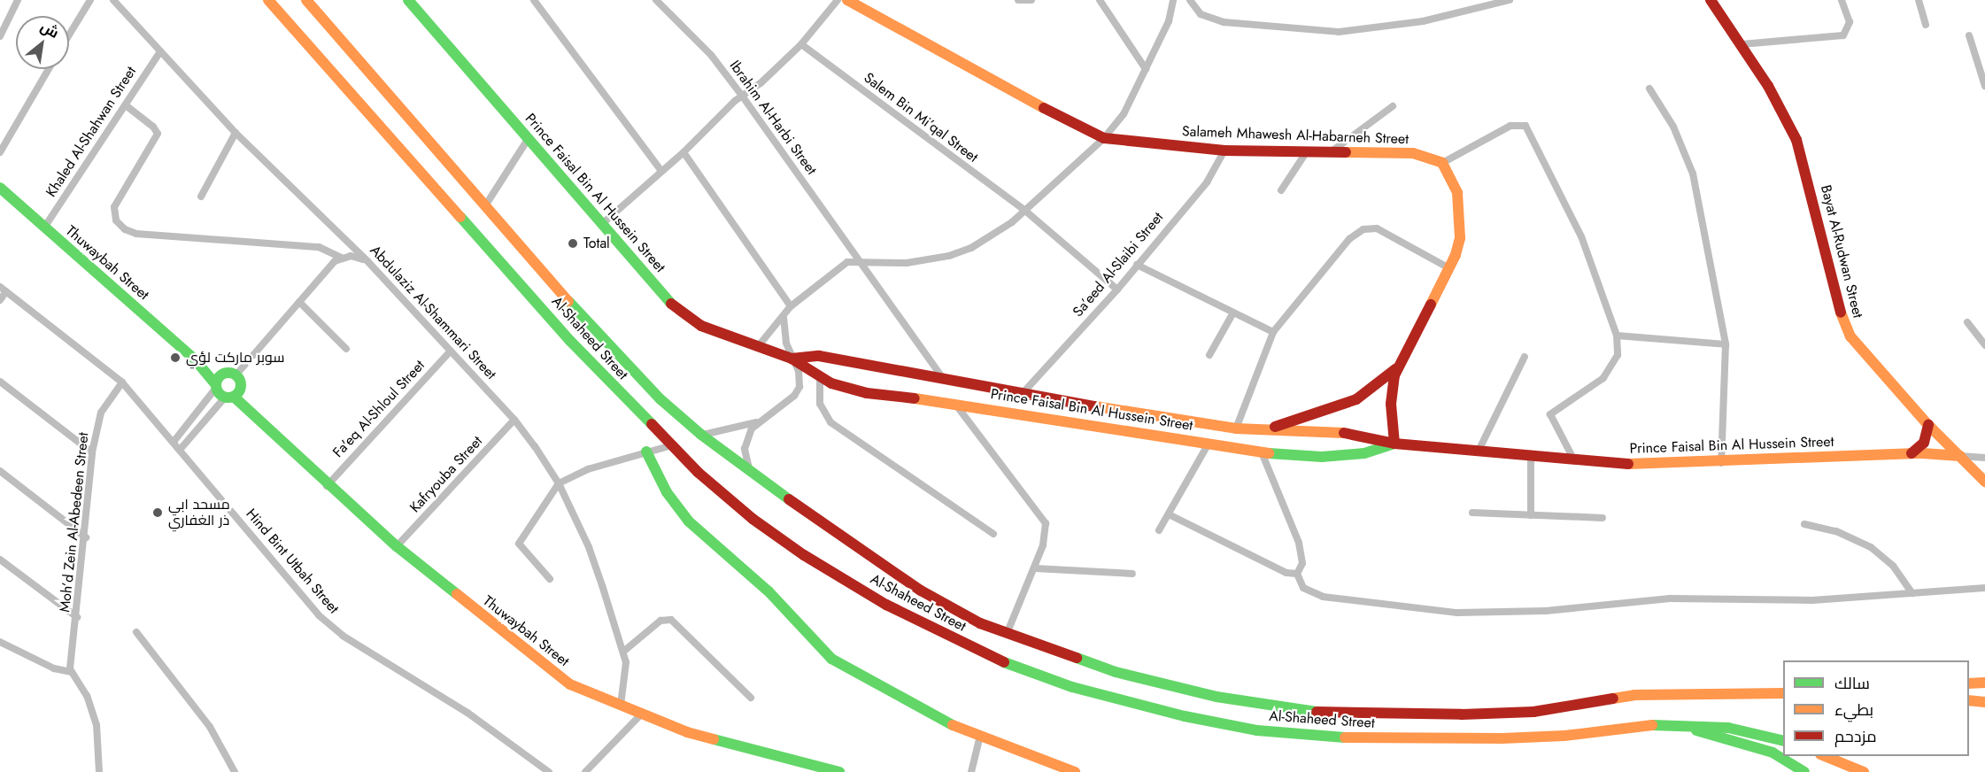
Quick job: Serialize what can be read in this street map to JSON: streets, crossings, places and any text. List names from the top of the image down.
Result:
{
  "streets": {
    "main road": [
      "Salameh Mhawesh Al-Habarneh Street",
      "Prince Faisal Bin Al Hussein Street",
      "Bayat Al-Rudwan Street",
      "Thuwaybah Street",
      "Al-Shaheed Street"
    ],
    "street": [
      "Ibrahim Al-Harbi Street",
      "Salem Bin Mi’qal Street",
      "Khaled Al-Shahwan Street",
      "Sa’eed Al-Slaibi Street",
      "Abdulaziz Al-Shammari Street",
      "Fa'eq Al-Shloul Street",
      "Kafryouba Street",
      "Moh’d Zein Al-Abedeen Street",
      "Hind Bint Utbah Street"
    ]
  },
  "crossings": [
    ["Ibrahim Al-Harbi Street", "Prince Faisal Bin Al Hussein Street"],
    ["Salem Bin Mi’qal Street", "Sa’eed Al-Slaibi Street"],
    ["Khaled Al-Shahwan Street", "Thuwaybah Street"],
    ["Khaled Al-Shahwan Street", "Abdulaziz Al-Shammari Street"],
    ["Salameh Mhawesh Al-Habarneh Street", "Sa’eed Al-Slaibi Street"],
    ["Prince Faisal Bin Al Hussein Street", "Bayat Al-Rudwan Street"],
    ["Prince Faisal Bin Al Hussein Street", "Sa’eed Al-Slaibi Street"],
    ["Thuwaybah Street", "Abdulaziz Al-Shammari Street"],
    ["Thuwaybah Street", "Fa'eq Al-Shloul Street"],
    ["Thuwaybah Street", "Kafryouba Street"],
    ["Abdulaziz Al-Shammari Street", "Fa'eq Al-Shloul Street"],
    ["Abdulaziz Al-Shammari Street", "Kafryouba Street"],
    ["Moh’d Zein Al-Abedeen Street", "Hind Bint Utbah Street"]
  ],
  "places": ["Total", "سوبر ماركت لؤي", "مسحد ابي ذر الغفاري"],
  "legend": ["سالك", "بطيء", "مزدحم"],
  "north": "top right"
}
